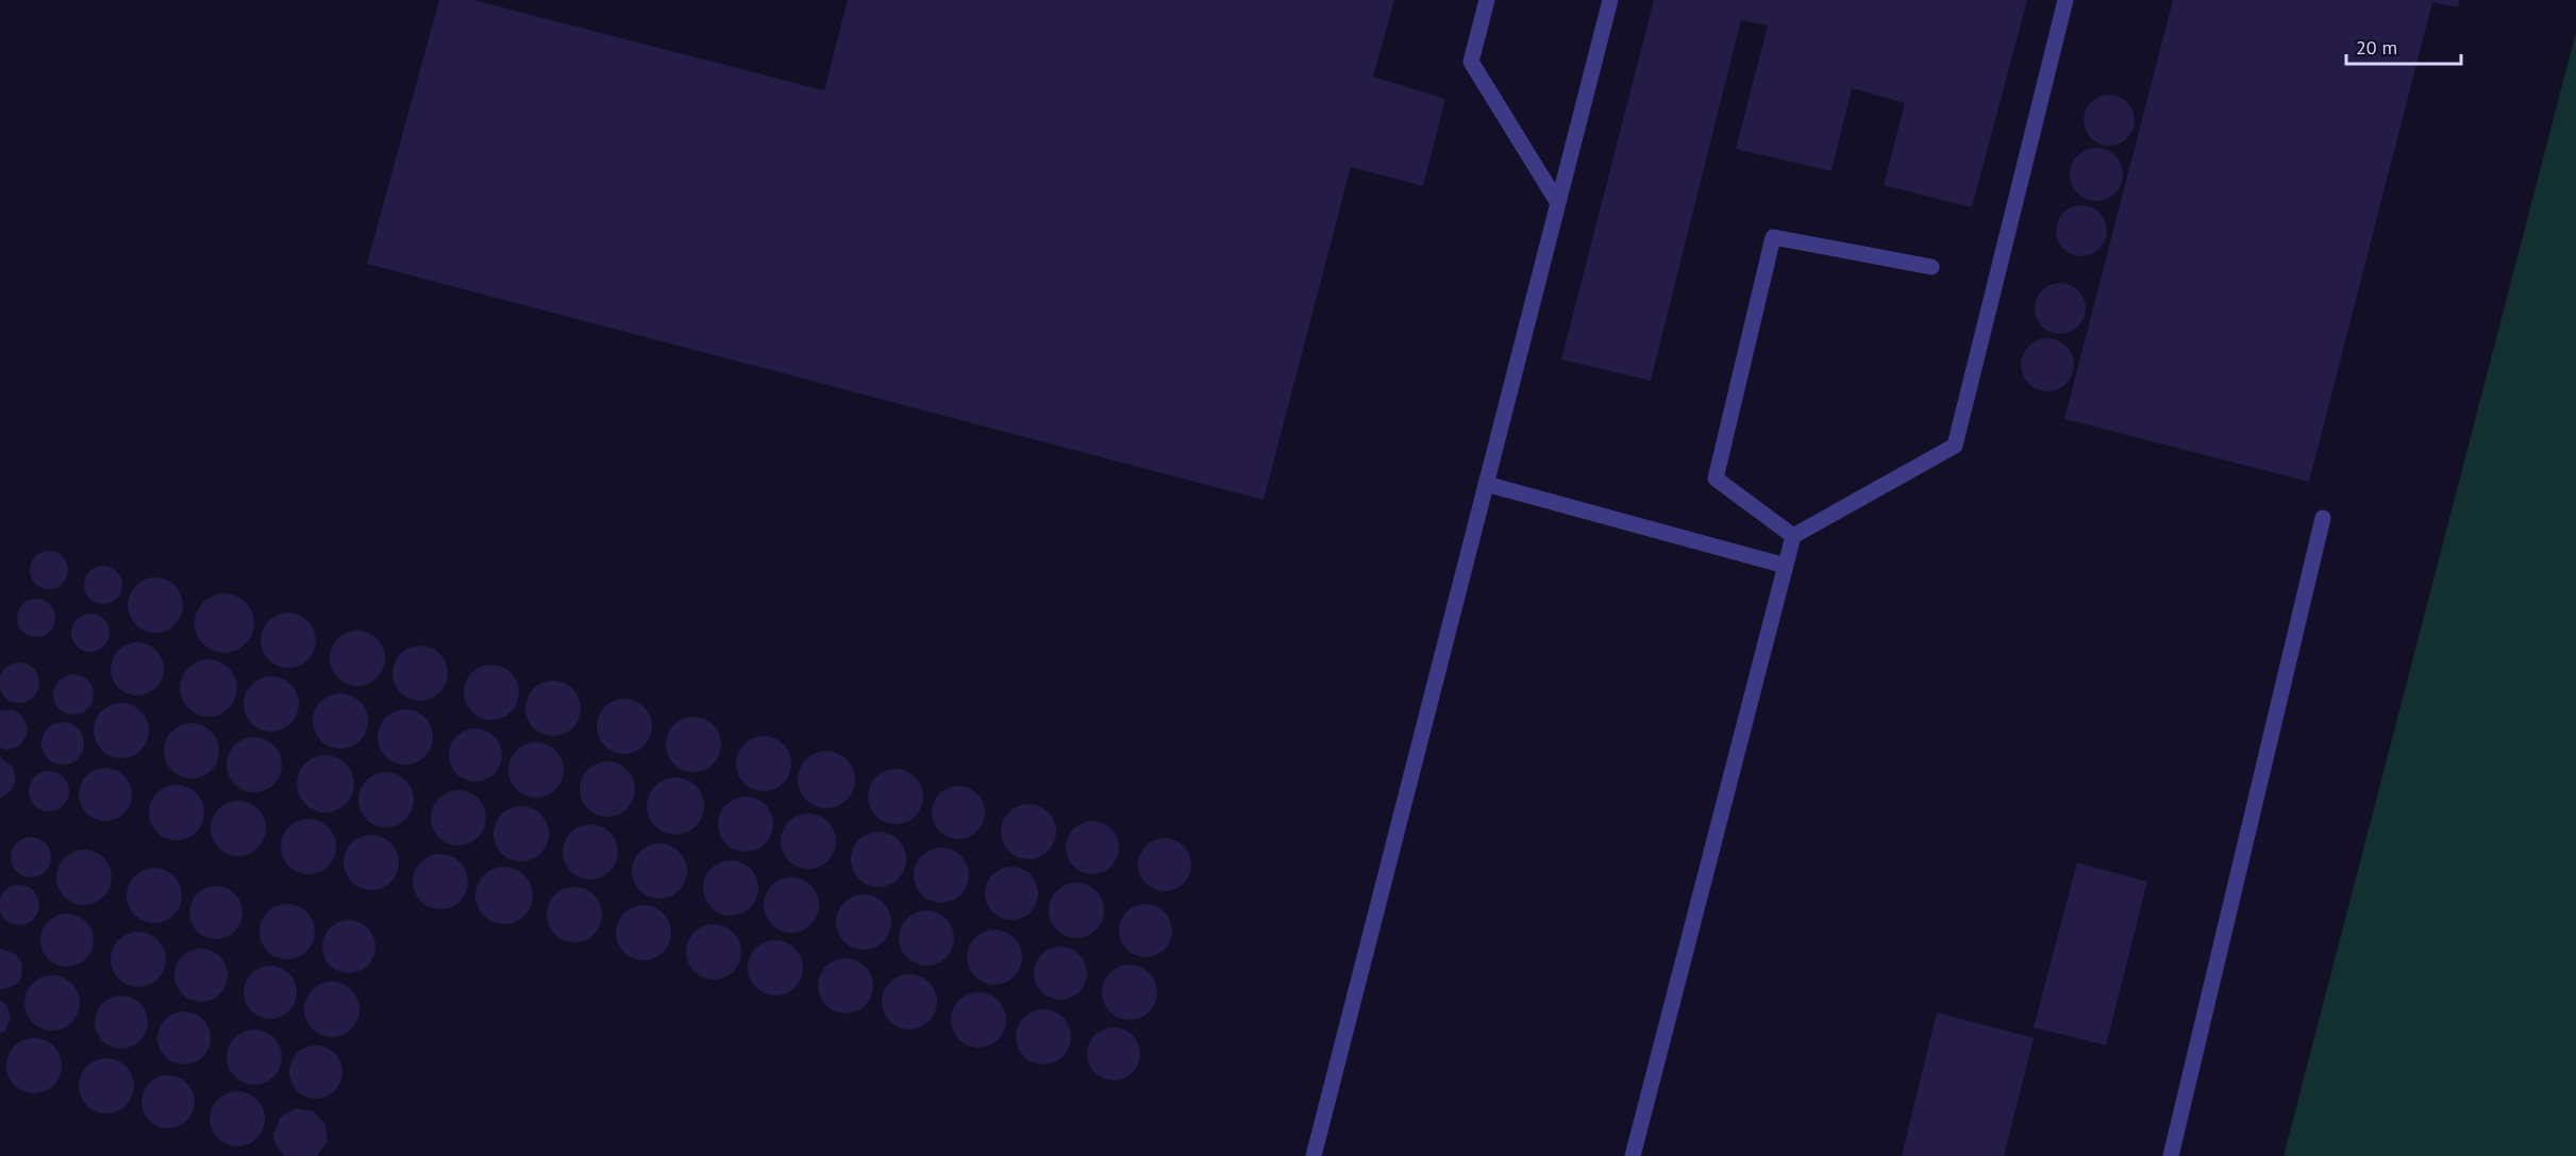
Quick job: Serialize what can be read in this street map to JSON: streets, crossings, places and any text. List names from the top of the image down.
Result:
{
  "scale_bar": "20 m"
}
